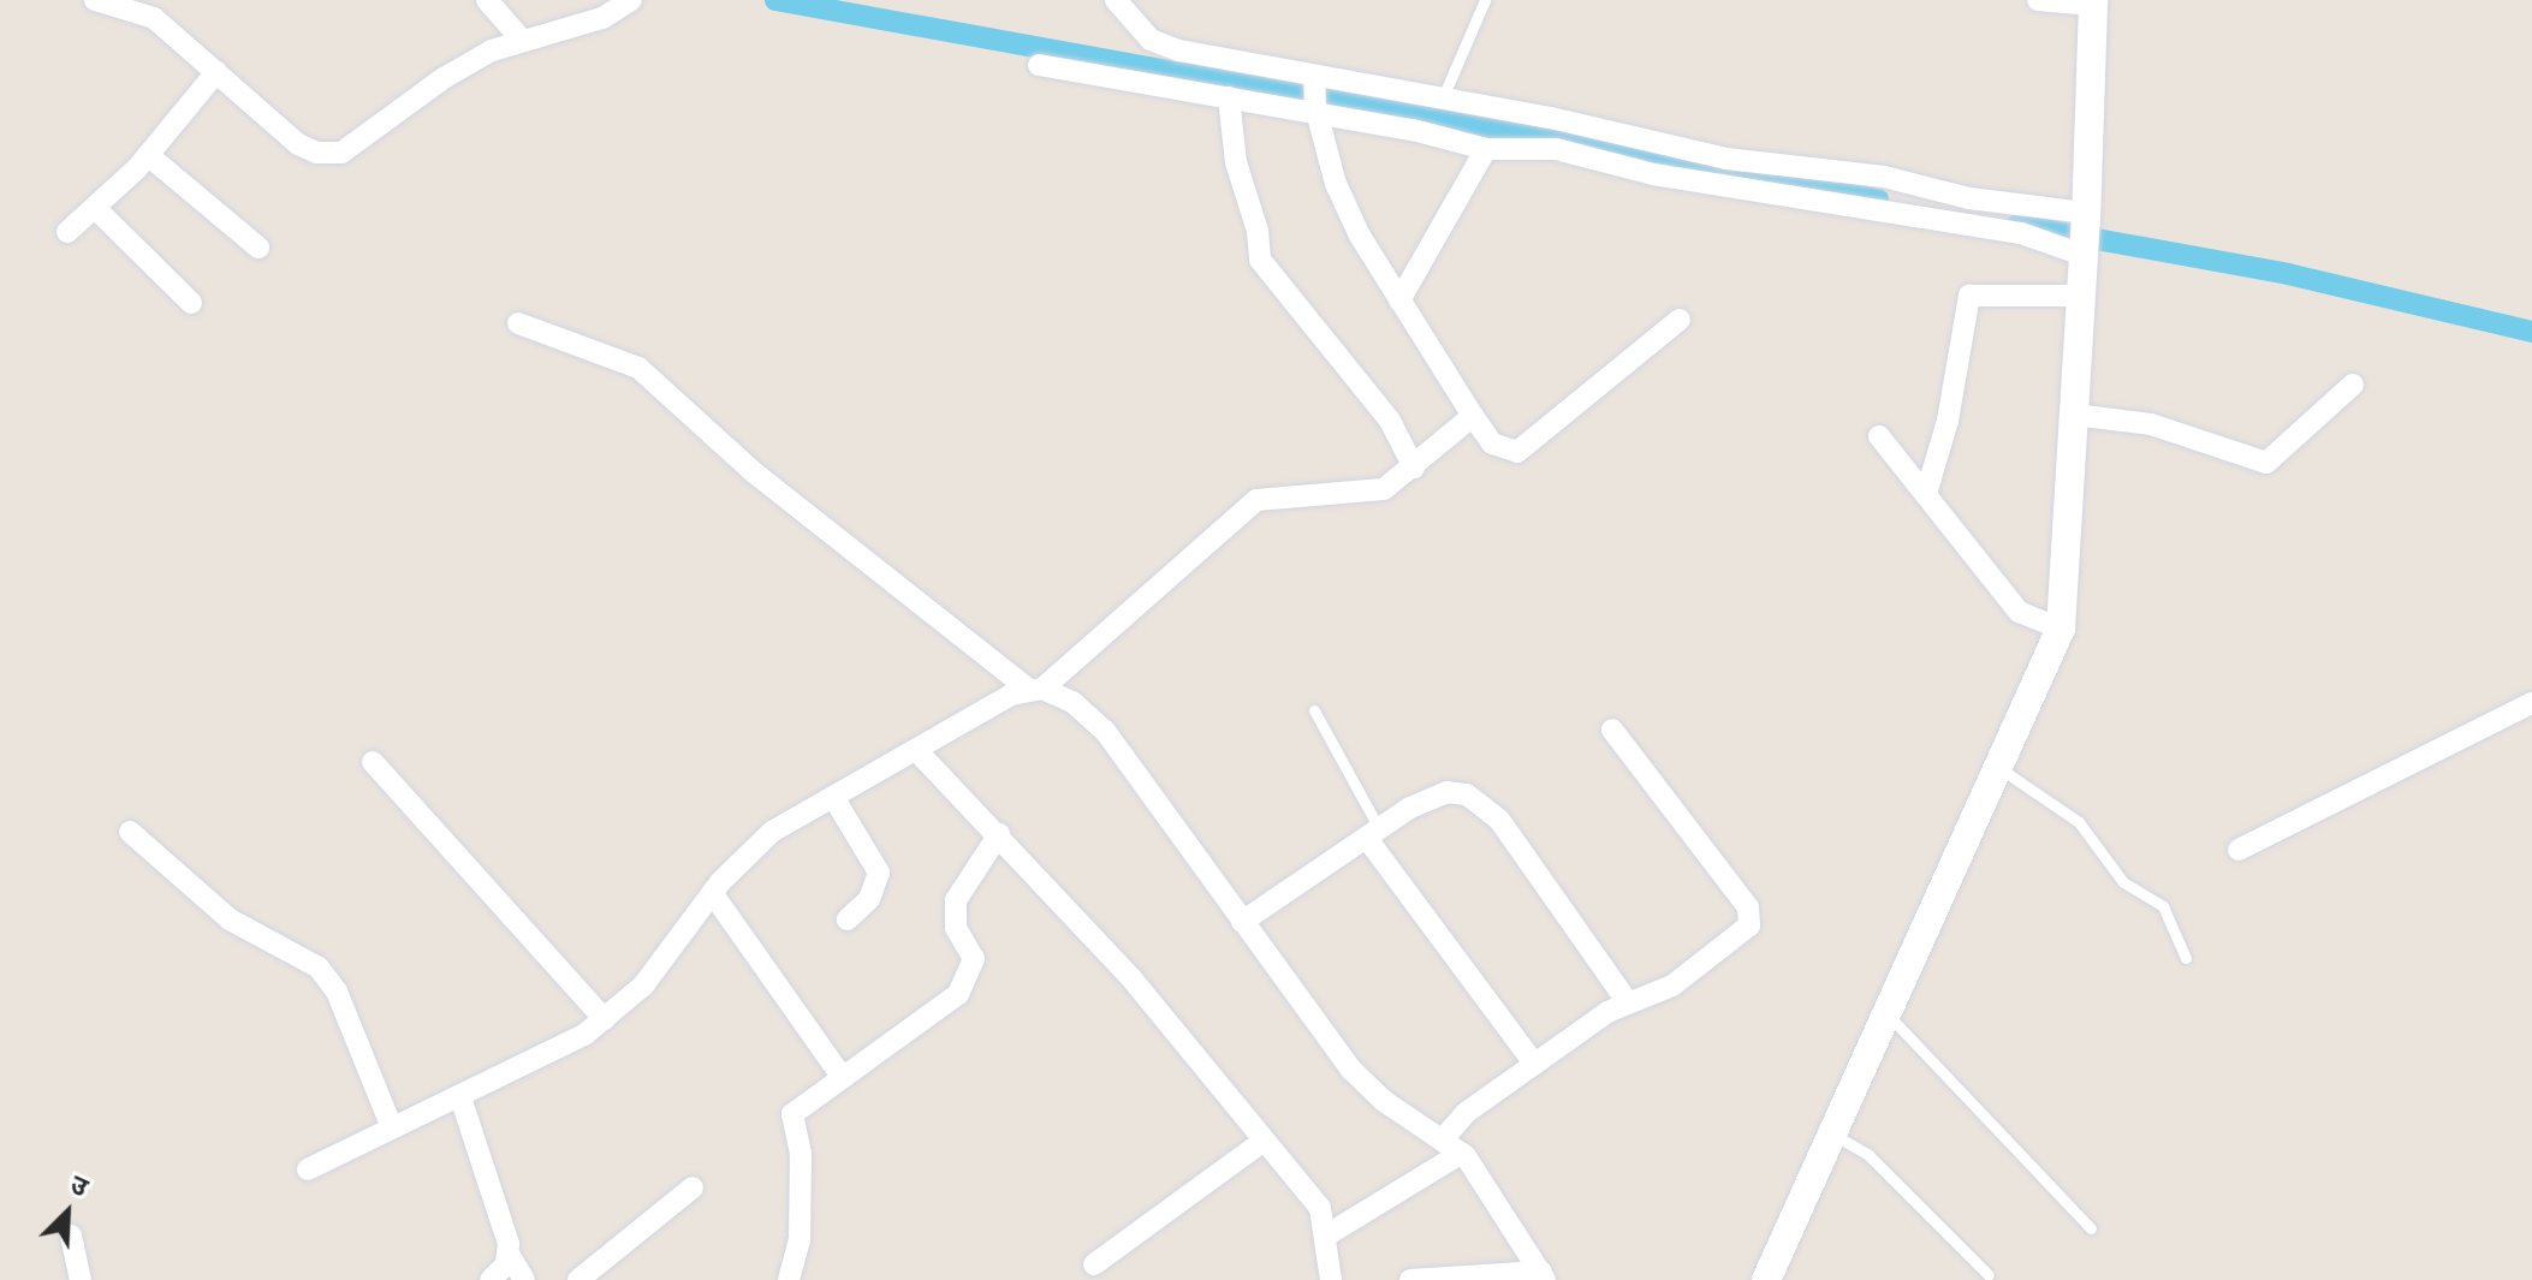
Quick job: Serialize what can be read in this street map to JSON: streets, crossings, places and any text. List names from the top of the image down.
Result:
{
  "north": "top right"
}
